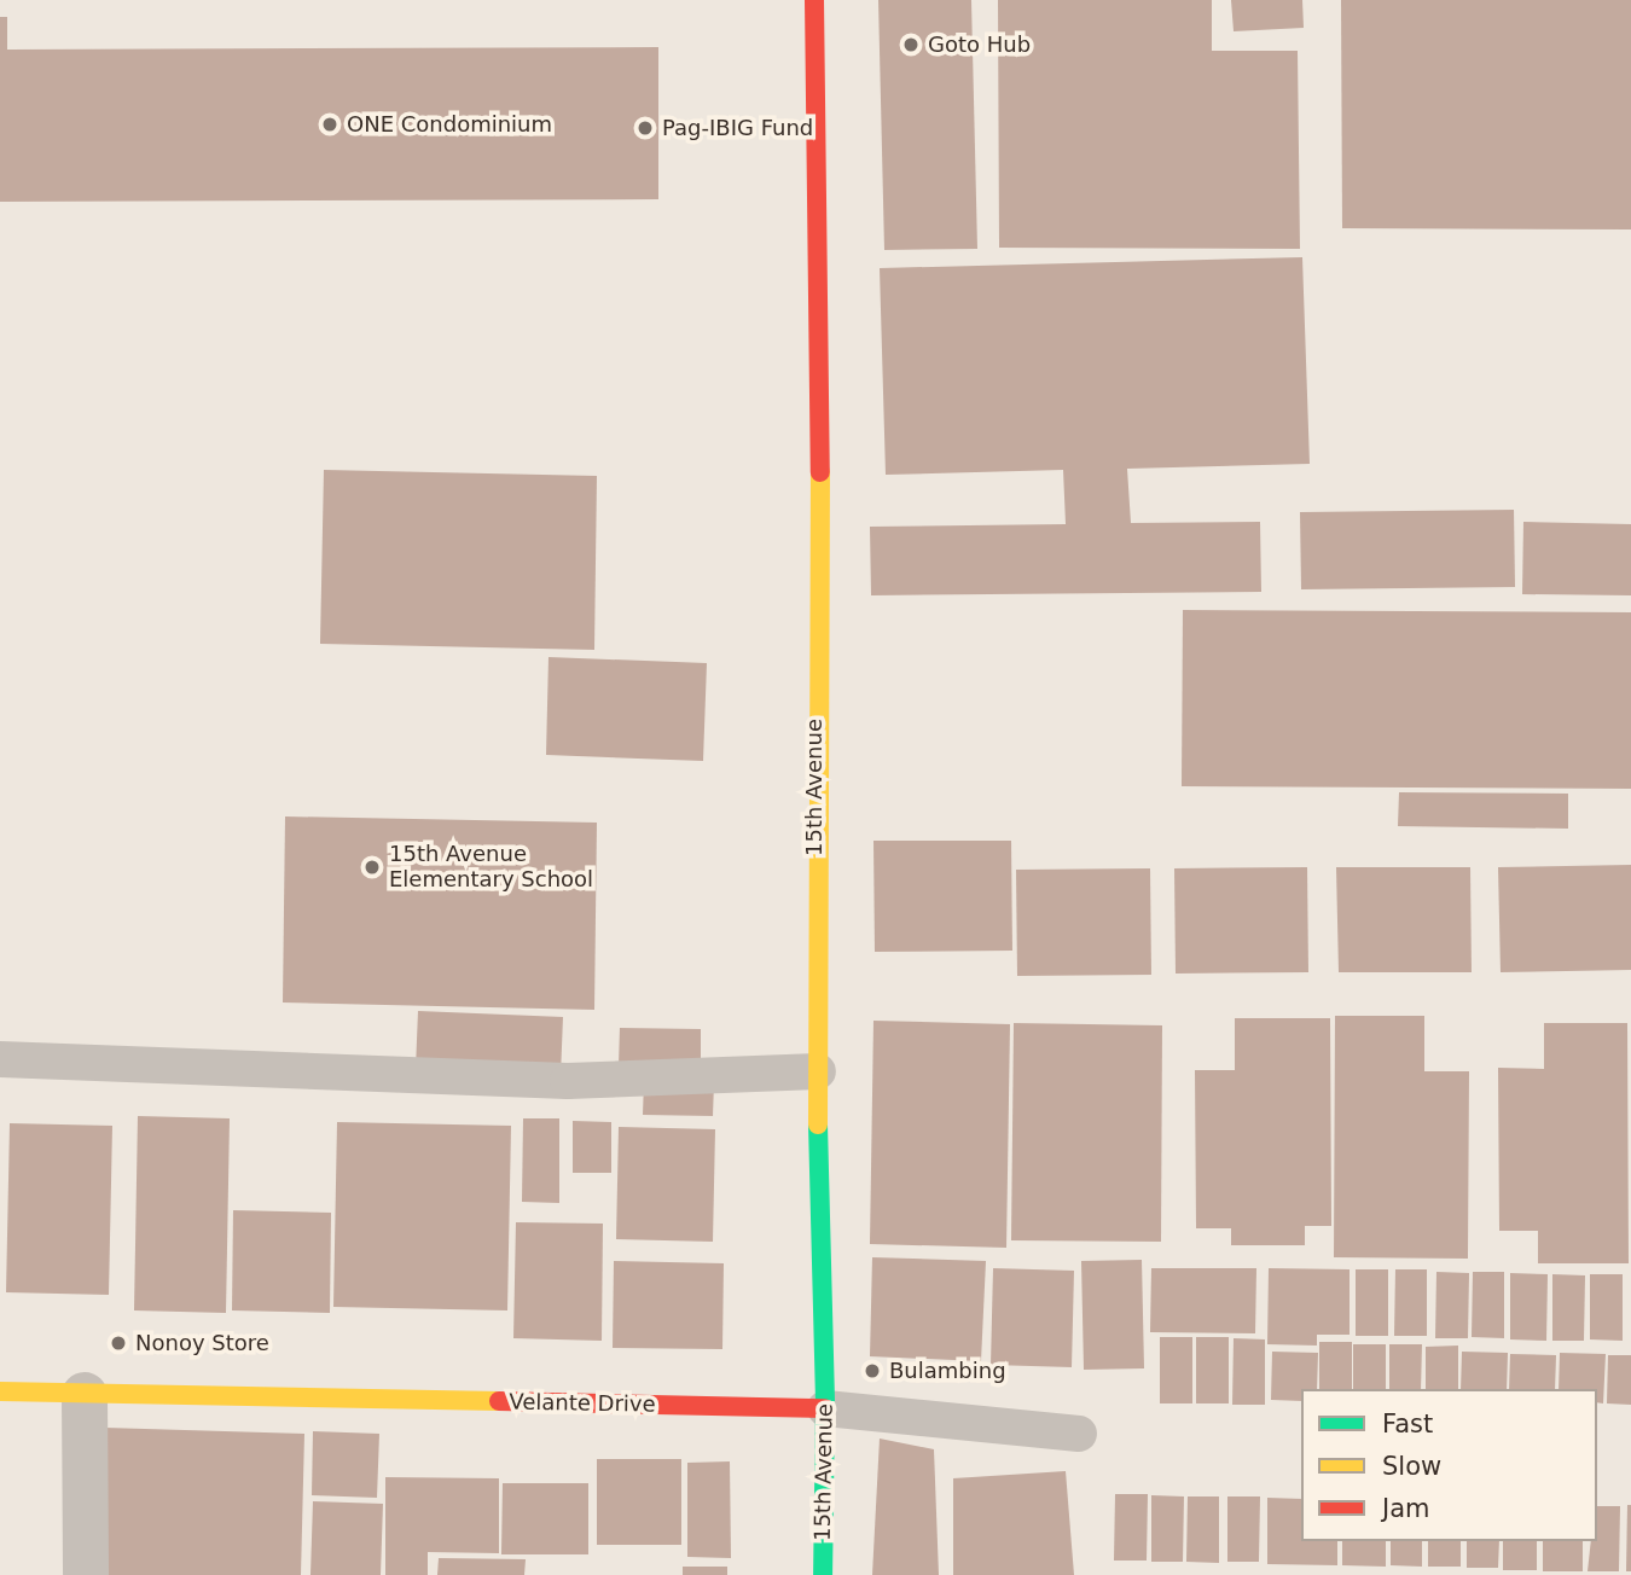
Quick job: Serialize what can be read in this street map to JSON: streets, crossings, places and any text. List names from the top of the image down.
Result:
{
  "streets": {
    "main road": ["15th Avenue", "Velante Drive"]
  },
  "crossings": [
    ["15th Avenue", "Velante Drive"]
  ],
  "places": [
    "Goto Hub",
    "ONE Condominium",
    "Pag-IBIG Fund",
    "15th Avenue Elementary School",
    "Nonoy Store",
    "Bulambing"
  ],
  "legend": ["Fast", "Slow", "Jam"]
}
